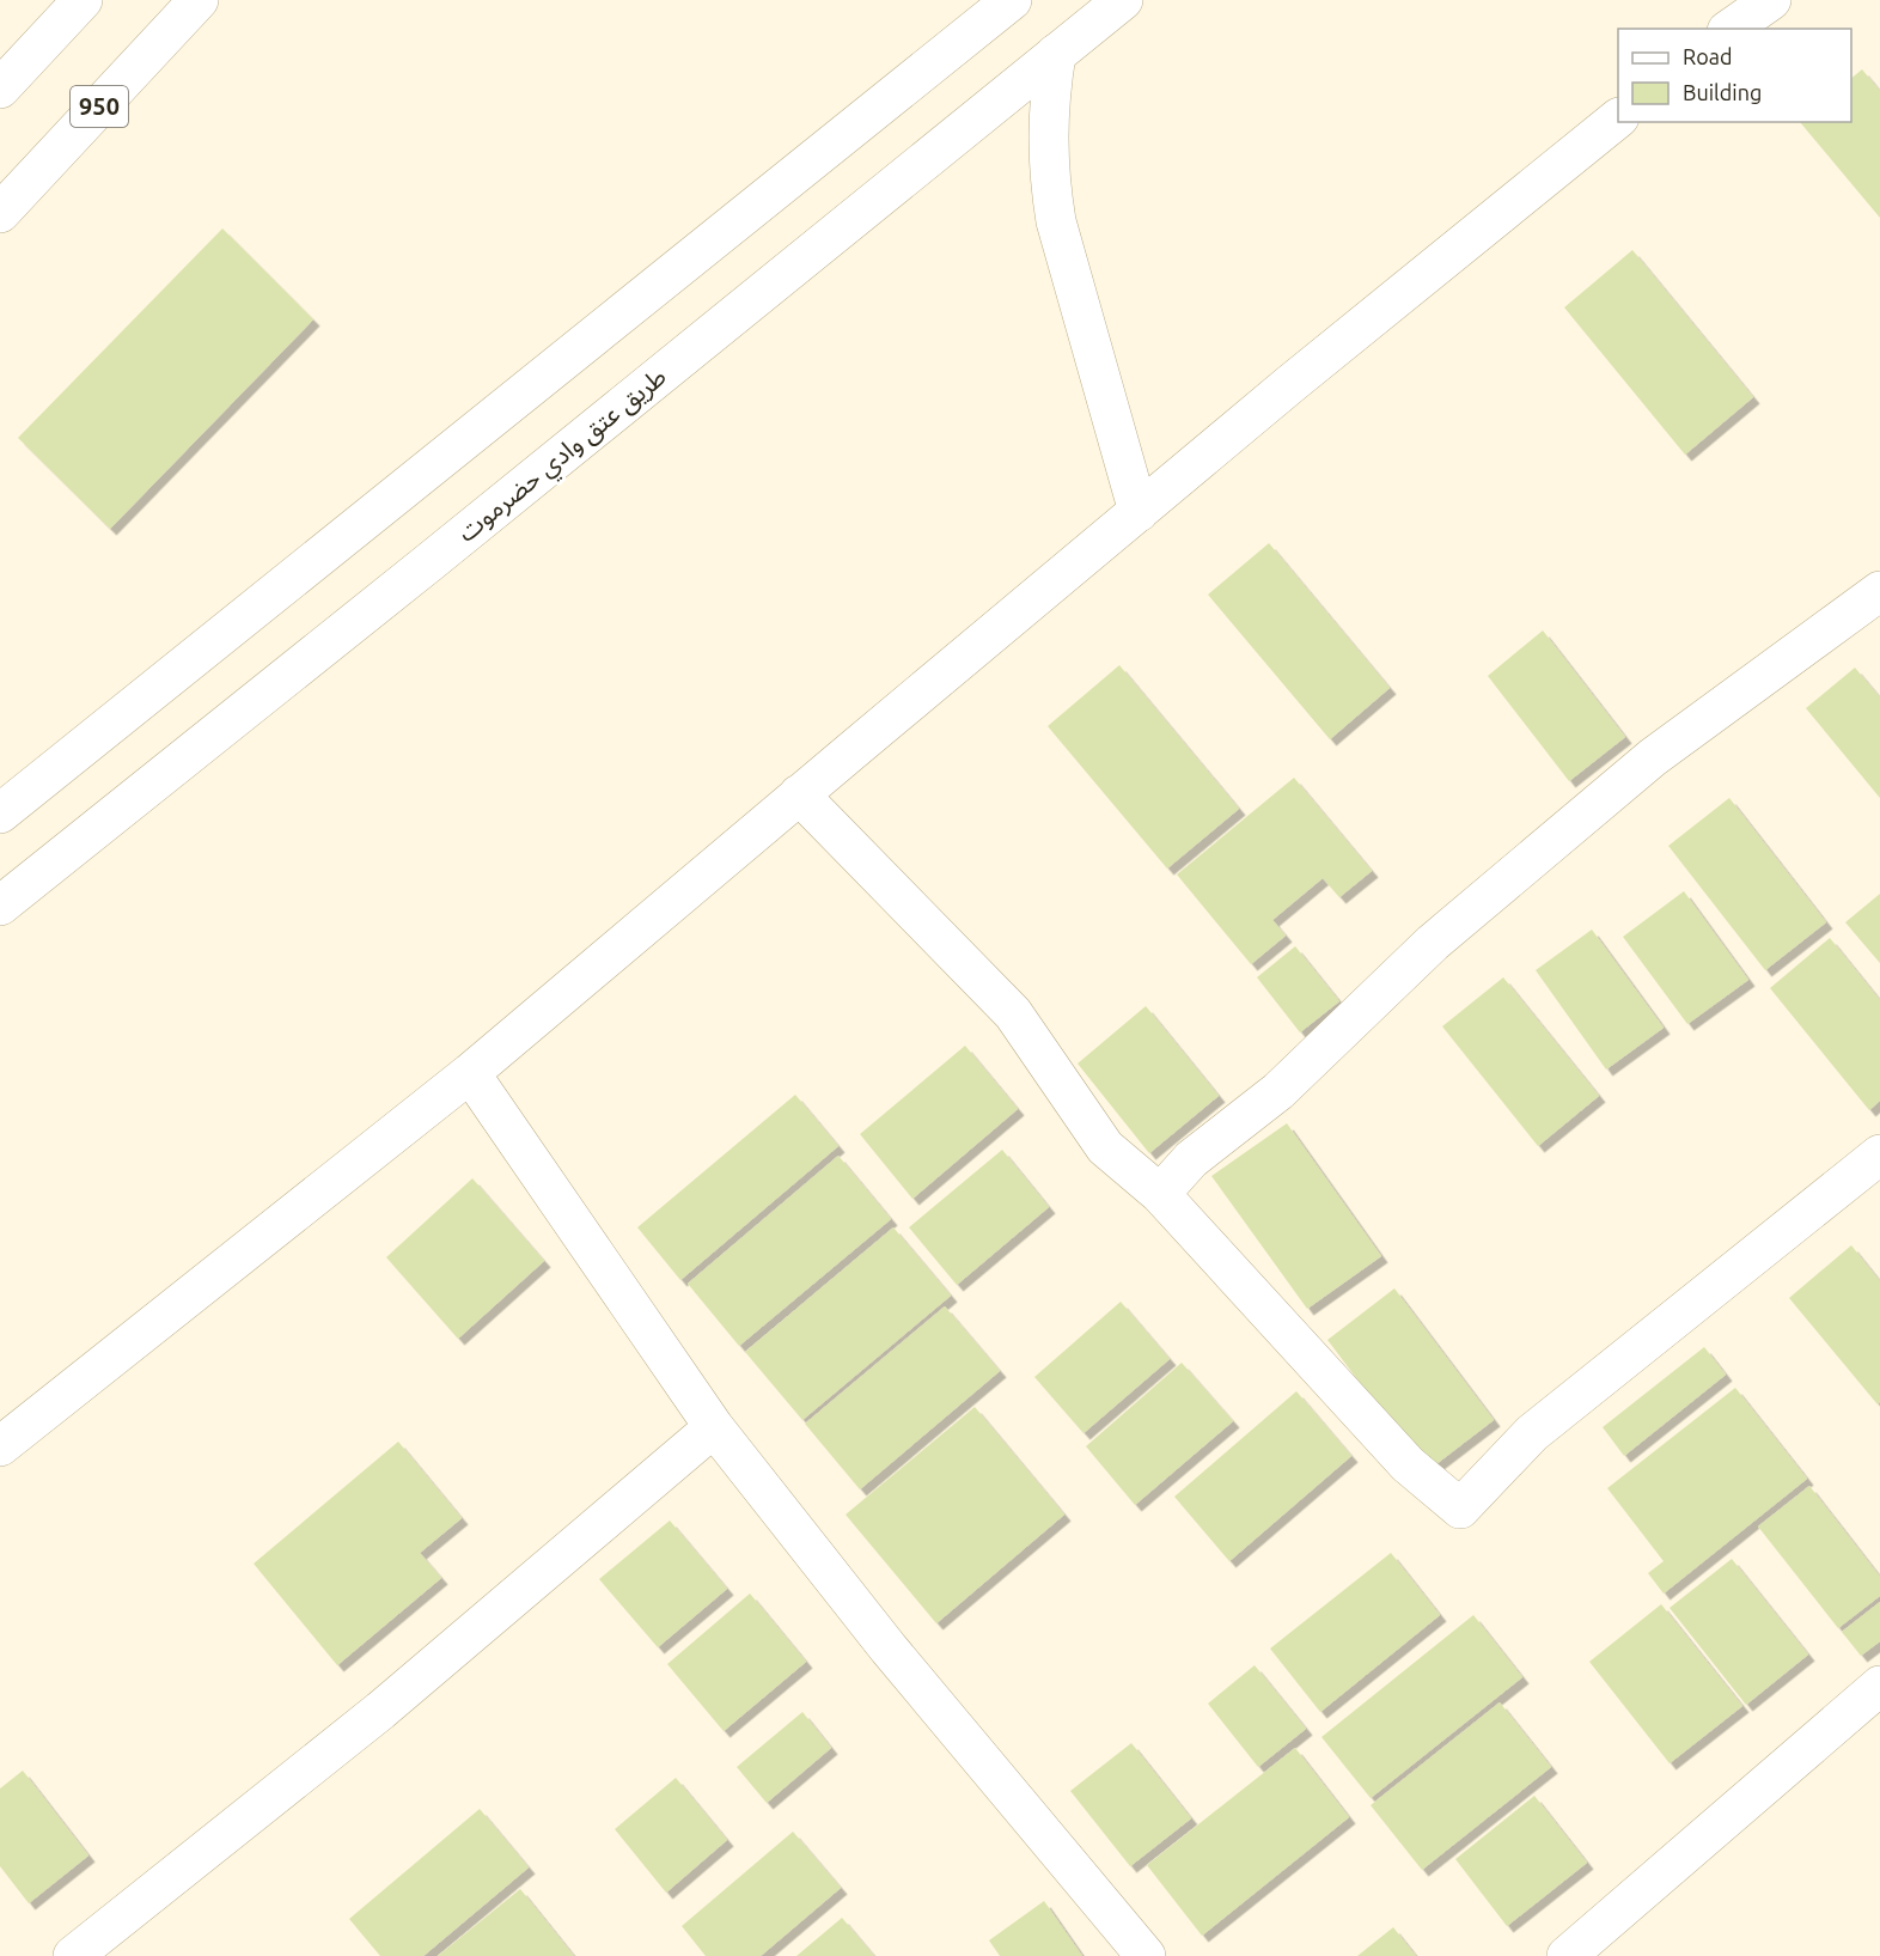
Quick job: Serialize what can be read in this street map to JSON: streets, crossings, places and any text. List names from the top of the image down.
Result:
{
  "streets": {
    "street": ["950", "طريق عتق وادي حضرموت"]
  },
  "legend": ["Road", "Building"]
}
